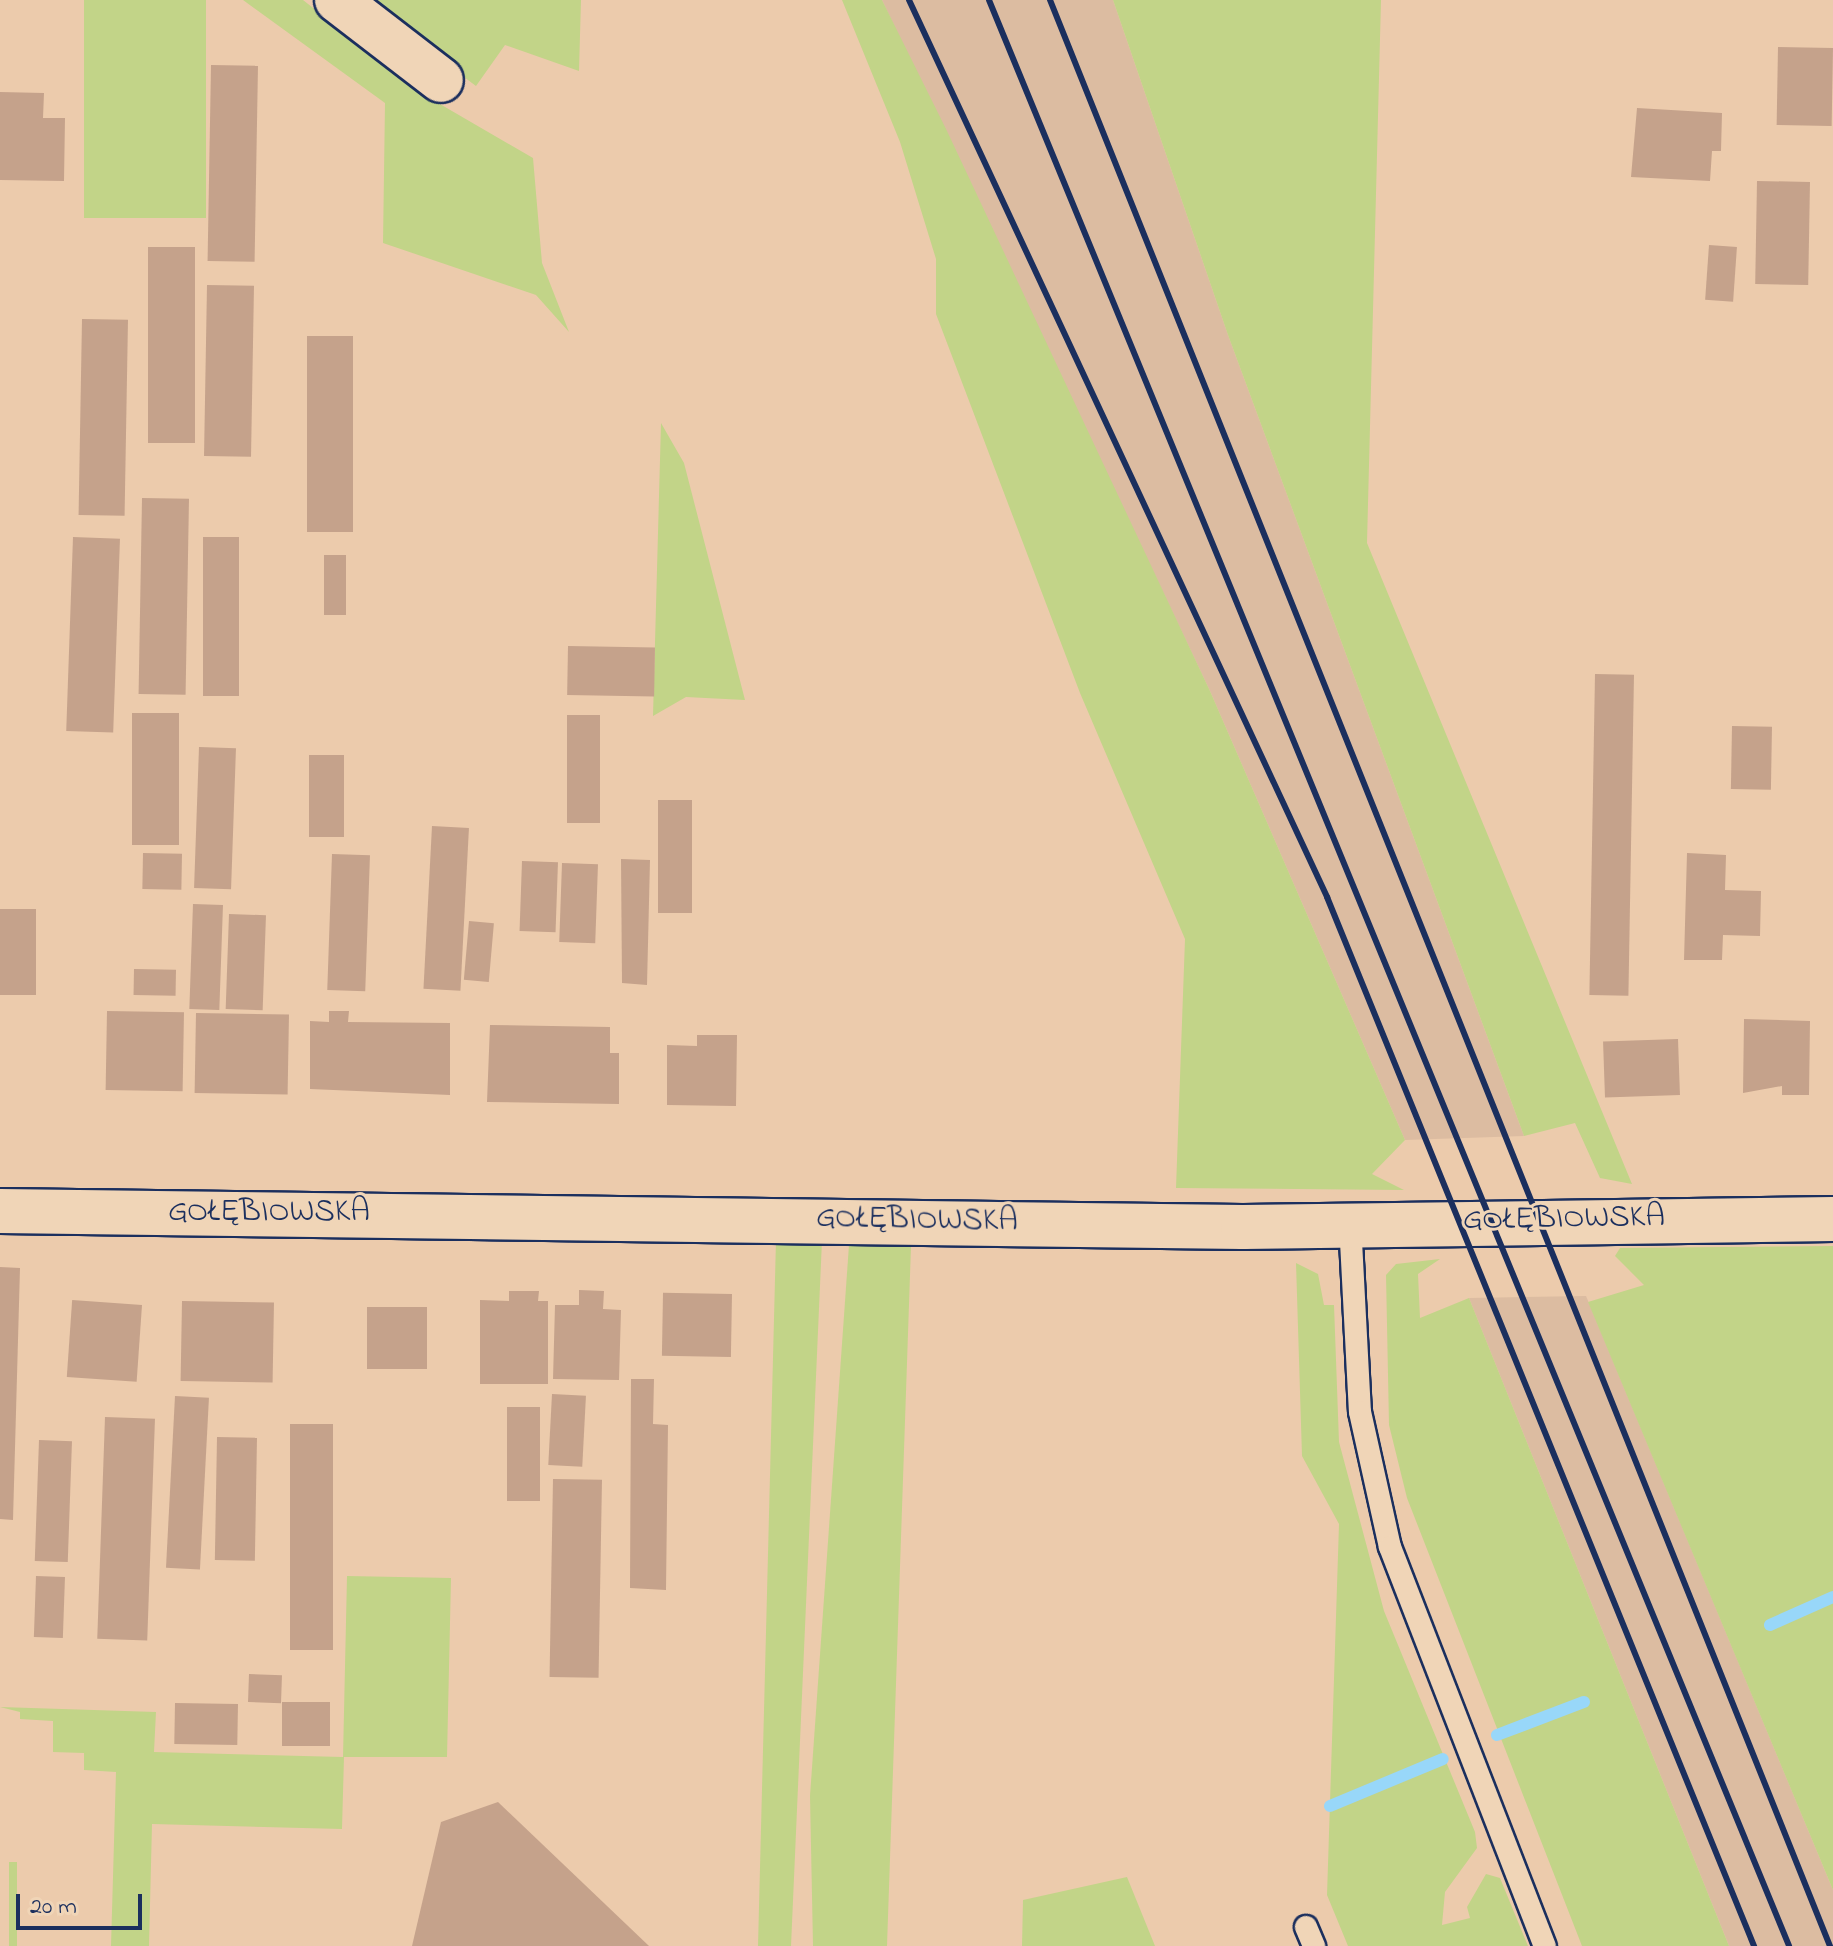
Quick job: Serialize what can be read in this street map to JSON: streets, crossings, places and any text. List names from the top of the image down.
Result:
{
  "streets": {
    "street": ["GOŁĘBIOWSKA"]
  },
  "scale_bar": "20 m"
}
